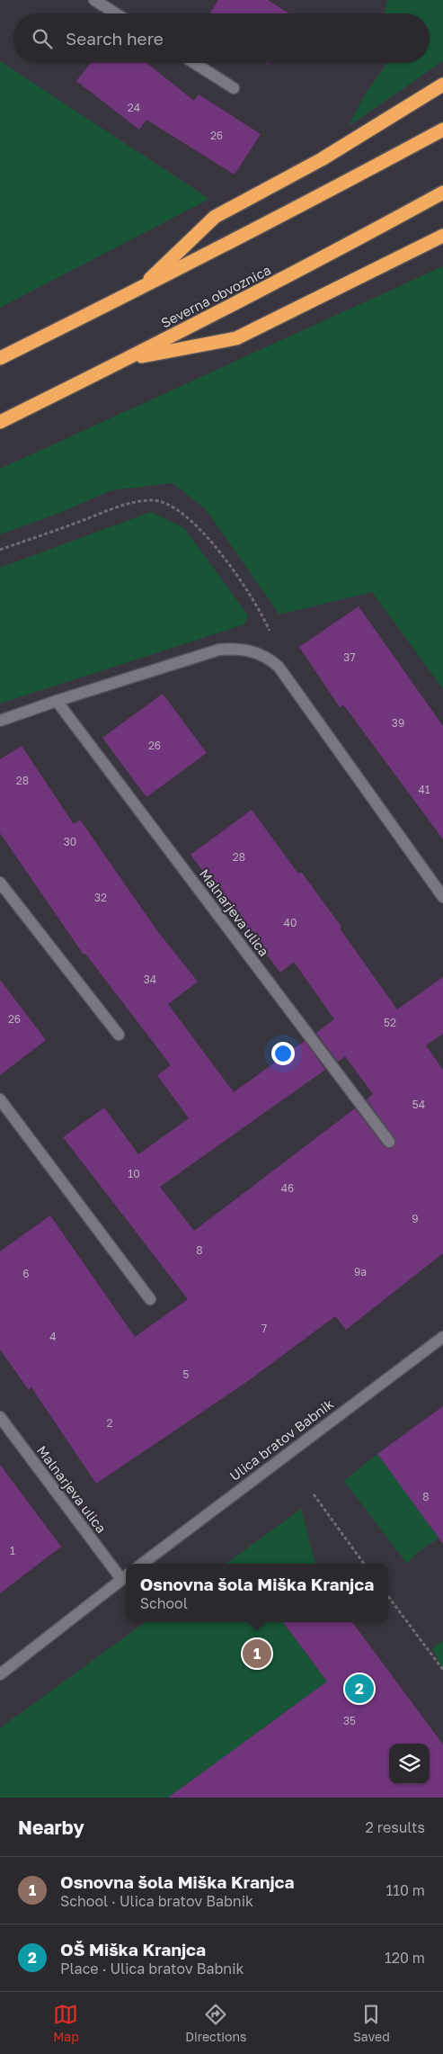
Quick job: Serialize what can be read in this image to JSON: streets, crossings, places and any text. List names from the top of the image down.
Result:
{
  "streets": {
    "highway": ["Severna obvoznica"],
    "street": ["Malnarjeva ulica", "Ulica bratov Babnik"]
  },
  "house_numbers": [
    "24",
    "26",
    "37",
    "39",
    "26",
    "28",
    "41",
    "30",
    "28",
    "32",
    "40",
    "34",
    "26",
    "52",
    "54",
    "10",
    "46",
    "9",
    "8",
    "9a",
    "6",
    "7",
    "4",
    "5",
    "2",
    "8",
    "1",
    "35"
  ],
  "page": {
    "search": "Search here",
    "popup": ["Osnovna šola Miška Kranjca", "School"],
    "pins": ["1", "2"],
    "heading": ["Nearby", "2 results"],
    "list": [
      {
        "mark": "1",
        "name": "Osnovna šola Miška Kranjca",
        "note": "School · Ulica bratov Babnik",
        "value": "110 m"
      },
      {
        "mark": "2",
        "name": "OŠ Miška Kranjca",
        "note": "Place · Ulica bratov Babnik",
        "value": "120 m"
      }
    ],
    "nav": ["Map", "Directions", "Saved"]
  }
}
